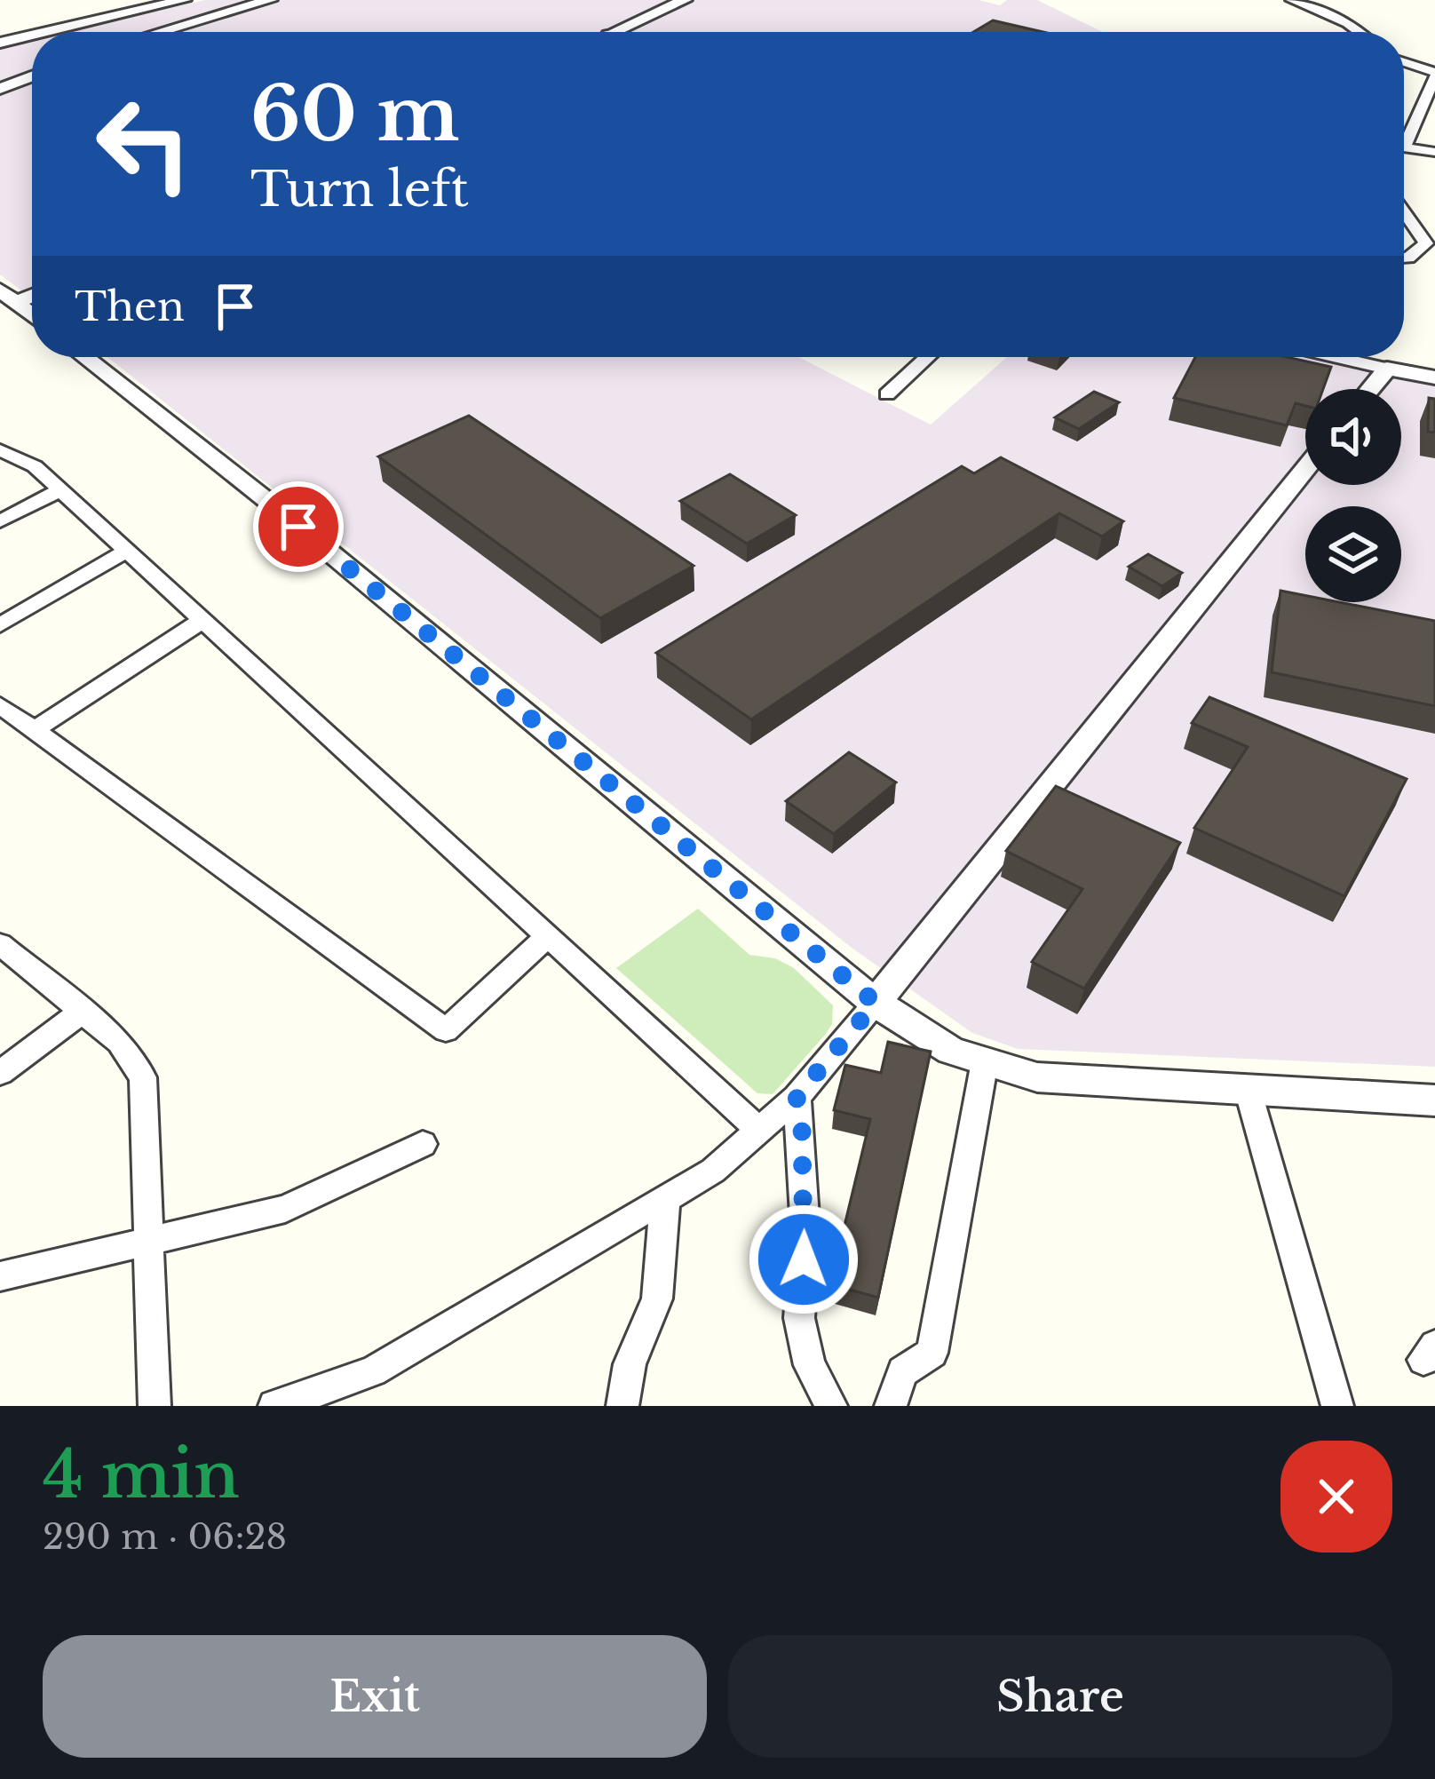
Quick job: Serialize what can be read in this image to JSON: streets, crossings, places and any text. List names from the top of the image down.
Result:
{
  "page": {
    "turn": ["60 m", "Turn left"],
    "then": "Then",
    "heading": ["4 min", "290 m · 06:28"],
    "buttons": ["Exit", "Share"]
  }
}
